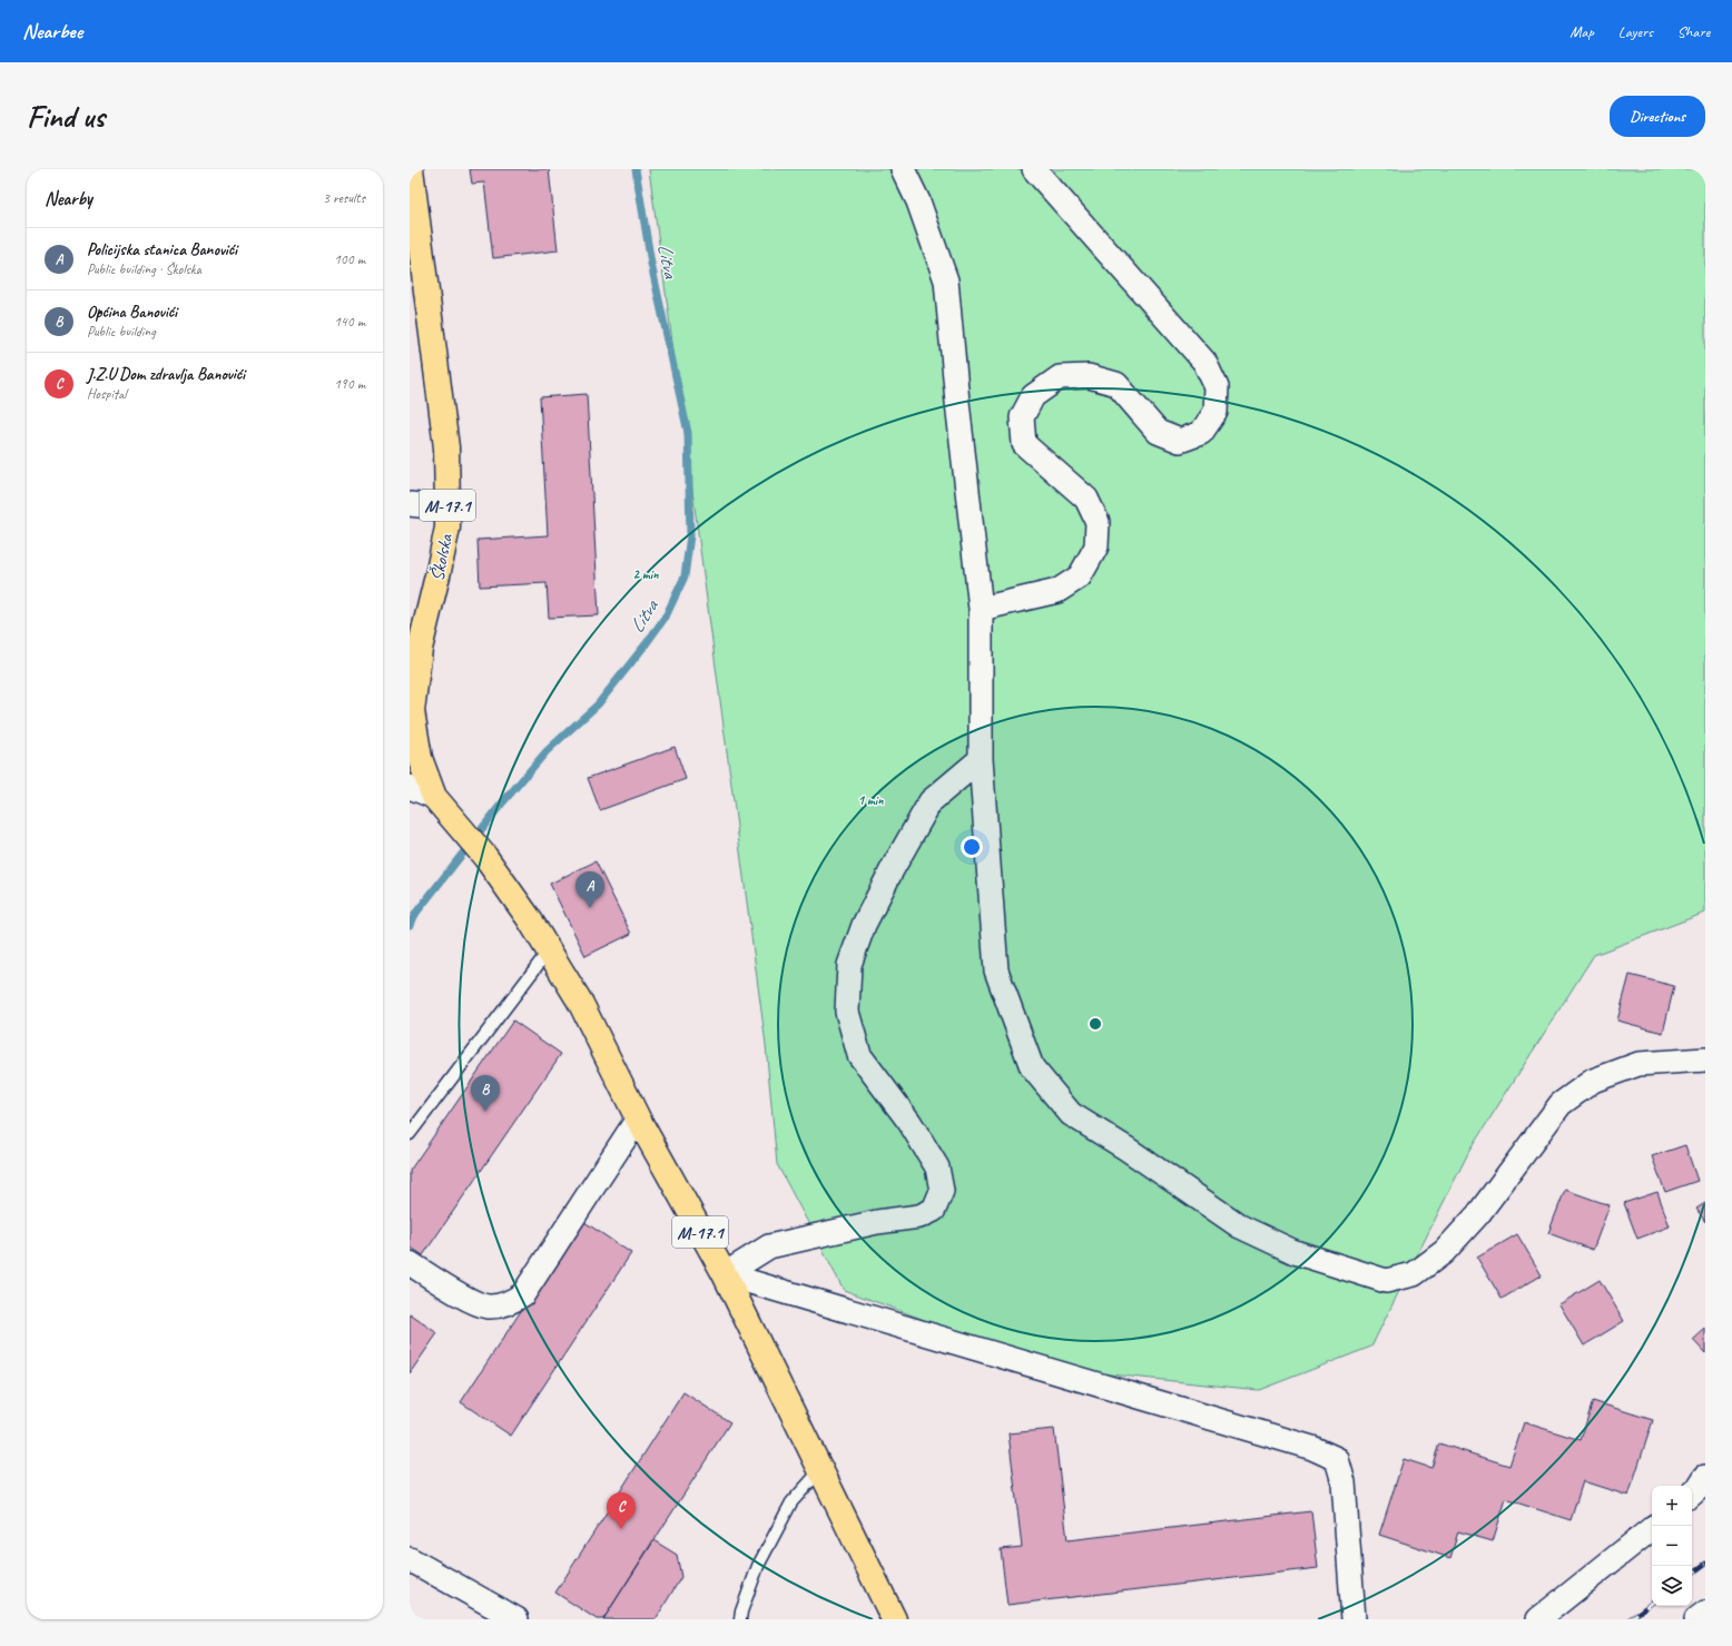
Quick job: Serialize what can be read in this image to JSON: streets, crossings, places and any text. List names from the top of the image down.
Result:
{
  "streets": {
    "main road": ["M-17.1", "Školska"]
  },
  "crossings": [
    ["M-17.1", "Školska"]
  ],
  "water": ["Litva"],
  "page": {
    "header": "Nearbee",
    "nav": ["Map", "Layers", "Share"],
    "buttons": "Directions",
    "title": "Find us",
    "heading": ["Nearby", "3 results"],
    "list": [
      {
        "mark": "A",
        "name": "Policijska stanica Banovići",
        "note": "Public building · Školska",
        "value": "100 m"
      },
      {
        "mark": "B",
        "name": "Općina Banovići",
        "note": "Public building",
        "value": "140 m"
      },
      {
        "mark": "C",
        "name": "J.Z.U Dom zdravlja Banovići",
        "note": "Hospital",
        "value": "190 m"
      }
    ],
    "pins": ["A", "B", "C"],
    "map_buttons": ["+", "−"]
  },
  "rings": ["2 min", "1 min"]
}
